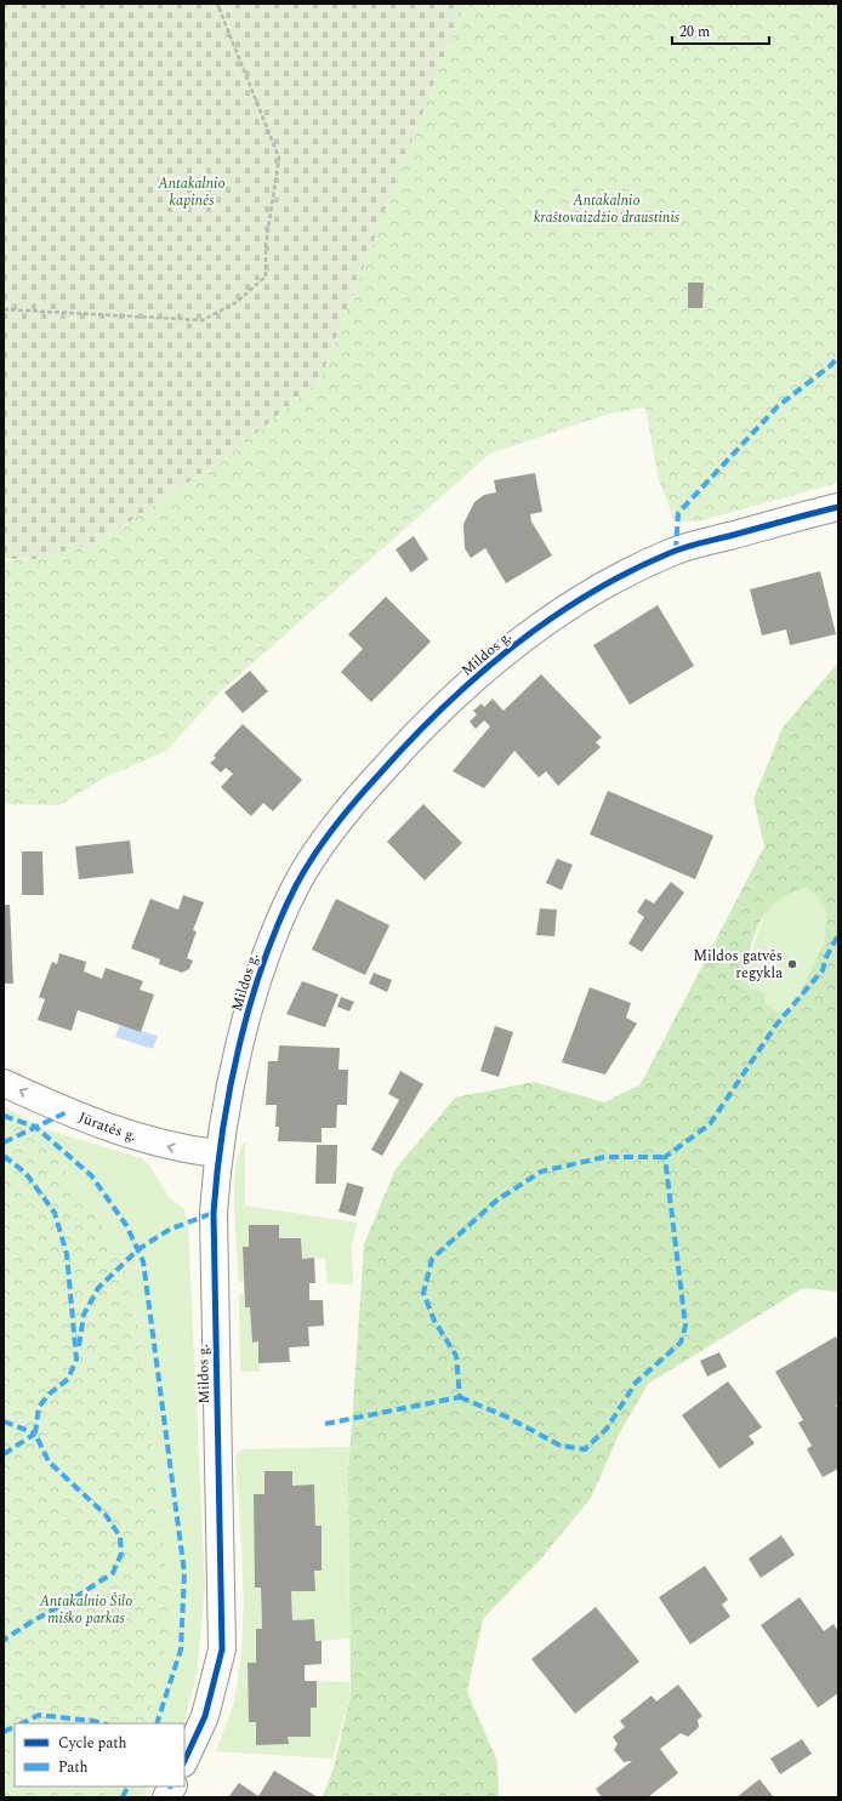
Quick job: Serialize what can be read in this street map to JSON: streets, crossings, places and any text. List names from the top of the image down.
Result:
{
  "streets": {
    "street": ["Mildos g.", "Jūratės g."]
  },
  "crossings": [
    ["Mildos g.", "Jūratės g."]
  ],
  "one_way": ["Jūratės g."],
  "parks": ["Antakalnio kapinės", "Antakalnio kraštovaizdžio draustinis", "Antakalnio Šilo miško parkas"],
  "places": ["Mildos gatvės regykla"],
  "legend": ["Cycle path", "Path"],
  "scale_bar": "20 m"
}
